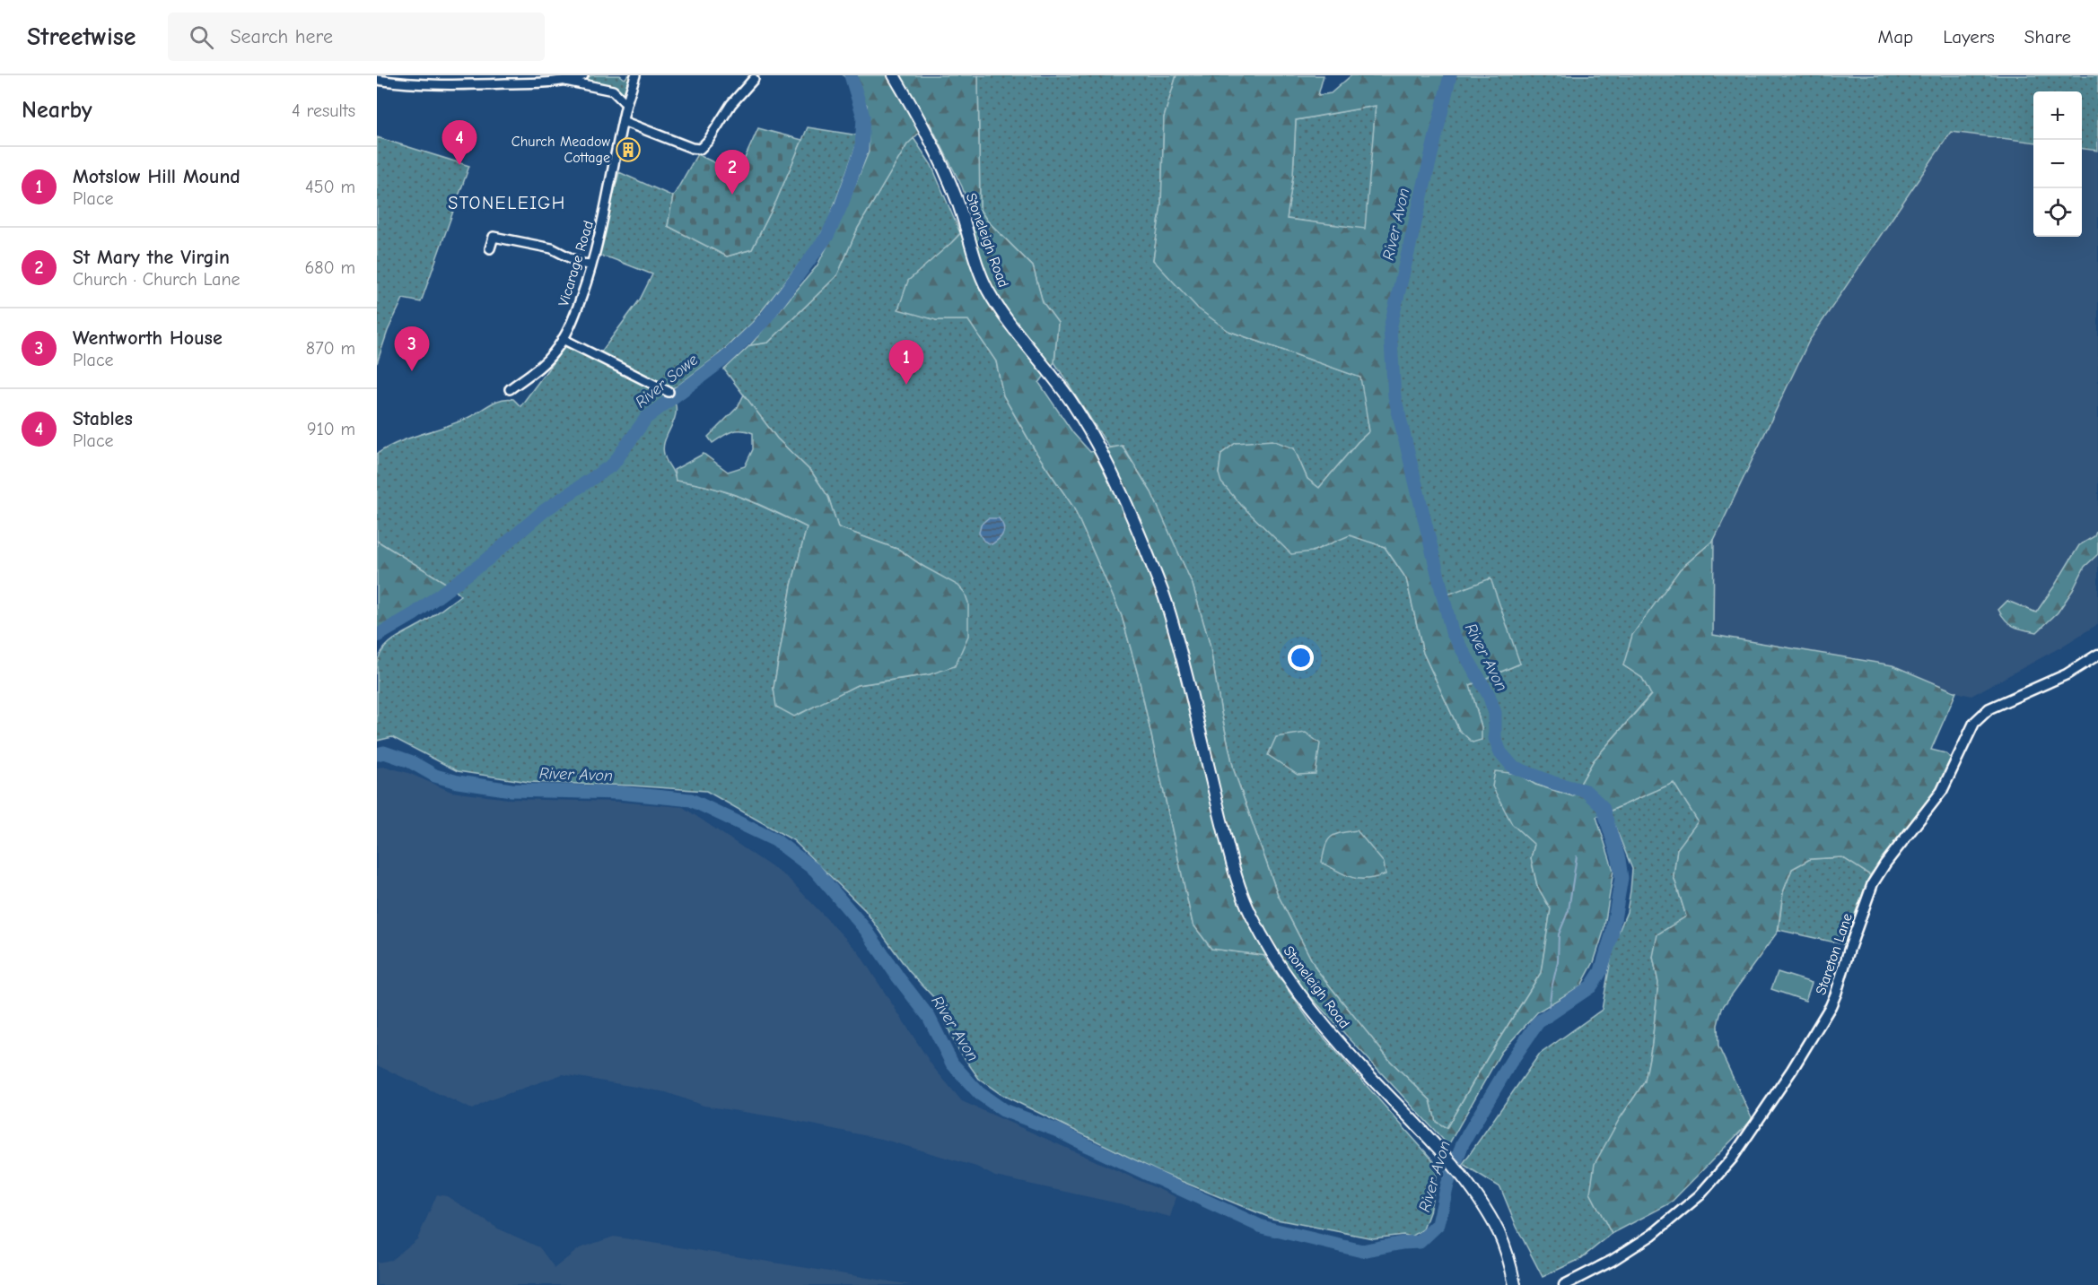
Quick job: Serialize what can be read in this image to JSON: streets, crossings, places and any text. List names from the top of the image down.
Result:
{
  "streets": {
    "main road": ["Stoneleigh Road"],
    "street": ["Vicarage Road", "Stareton Lane"]
  },
  "districts": ["STONELEIGH"],
  "water": ["River Avon", "River Sowe"],
  "places": {
    "building": ["Church Meadow Cottage"]
  },
  "page": {
    "header": "Streetwise",
    "search": "Search here",
    "nav": ["Map", "Layers", "Share"],
    "heading": ["Nearby", "4 results"],
    "map_buttons": ["+", "−"],
    "pins": [
      "4",
      "2",
      "3",
      "1"
    ],
    "list": [
      {
        "mark": "1",
        "name": "Motslow Hill Mound",
        "note": "Place",
        "value": "450 m"
      },
      {
        "mark": "2",
        "name": "St Mary the Virgin",
        "note": "Church · Church Lane",
        "value": "680 m"
      },
      {
        "mark": "3",
        "name": "Wentworth House",
        "note": "Place",
        "value": "870 m"
      },
      {
        "mark": "4",
        "name": "Stables",
        "note": "Place",
        "value": "910 m"
      }
    ]
  }
}
